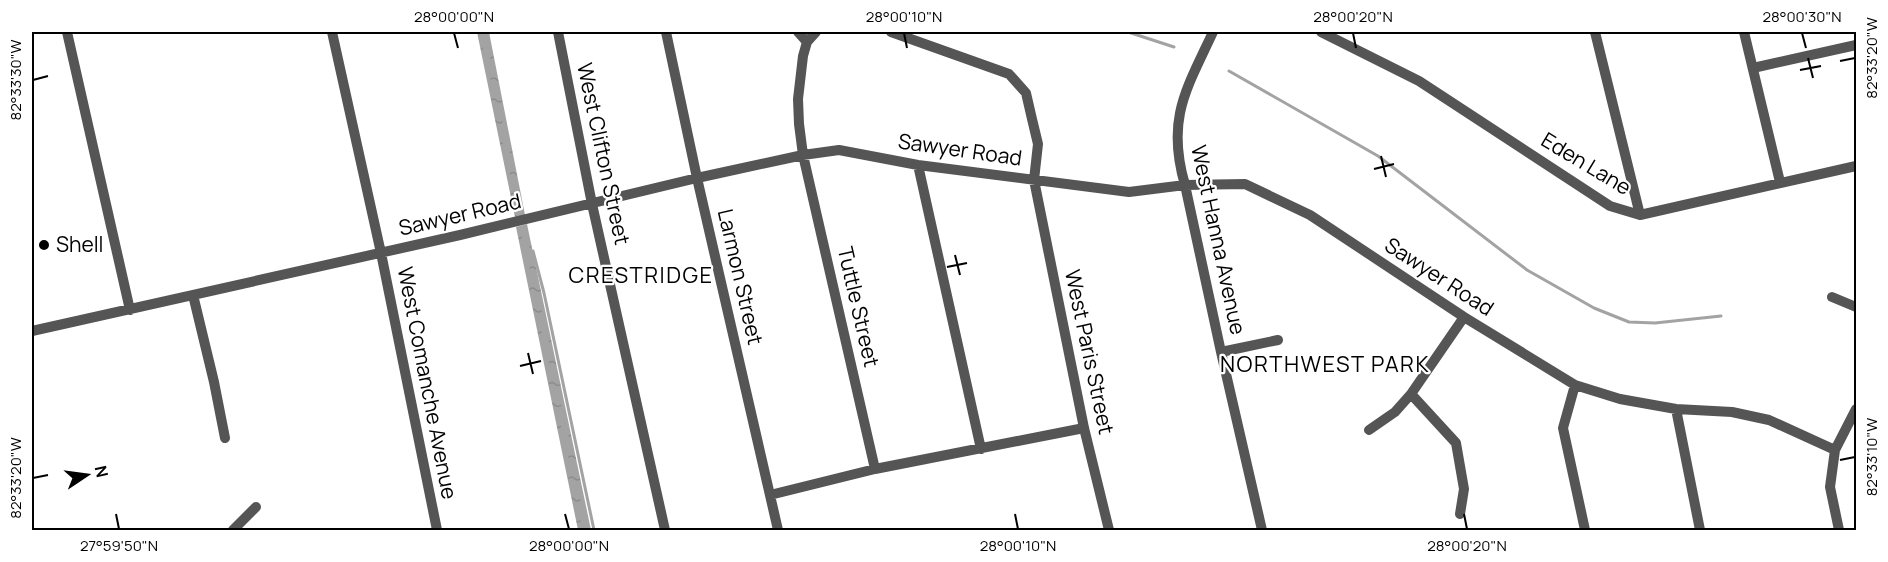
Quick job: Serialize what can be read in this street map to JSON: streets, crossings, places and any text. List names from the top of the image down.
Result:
{
  "streets": {
    "street": [
      "Sawyer Road",
      "West Clifton Street",
      "Eden Lane",
      "West Hanna Avenue",
      "Larmon Street",
      "Tuttle Street",
      "West Paris Street",
      "West Comanche Avenue"
    ]
  },
  "crossings": [
    ["Sawyer Road", "West Clifton Street"],
    ["Sawyer Road", "West Hanna Avenue"],
    ["Sawyer Road", "Larmon Street"],
    ["Sawyer Road", "Tuttle Street"],
    ["Sawyer Road", "West Paris Street"],
    ["Sawyer Road", "West Comanche Avenue"]
  ],
  "districts": ["CRESTRIDGE", "NORTHWEST PARK"],
  "places": ["Shell"],
  "north": "right",
  "coordinates": [
    "28°00'00\"N",
    "28°00'10\"N",
    "28°00'20\"N",
    "28°00'30\"N",
    "82°33'20\"W",
    "82°33'30\"W",
    "82°33'10\"W",
    "27°59'50\"N"
  ]
}
